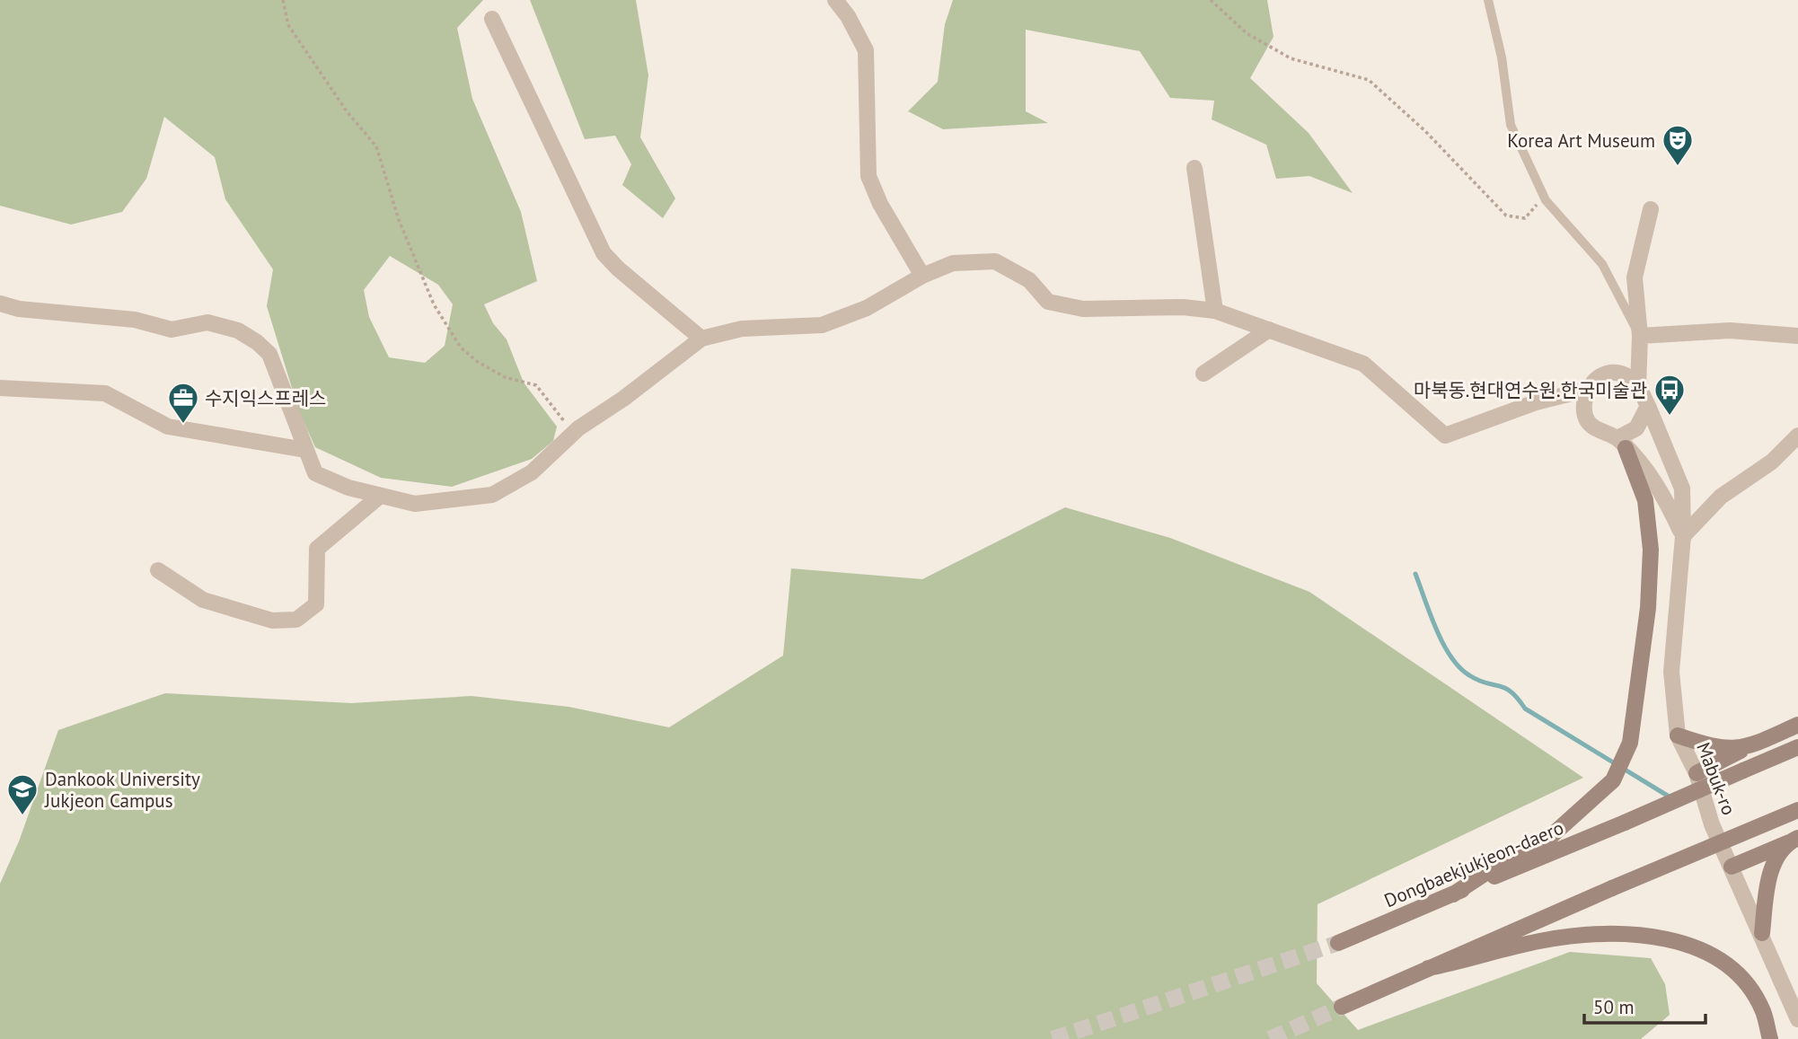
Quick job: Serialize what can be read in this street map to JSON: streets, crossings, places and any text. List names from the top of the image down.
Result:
{
  "streets": {
    "main road": ["Dongbaekjukjeon-daero"],
    "street": ["Mabuk-ro"]
  },
  "places": {
    "theatre": ["Korea Art Museum"],
    "bus stop": ["마북동.현대연수원.한국미술관"],
    "office": ["수지익스프레스"],
    "school or university": ["Dankook University Jukjeon Campus"]
  },
  "scale_bar": "50 m"
}
